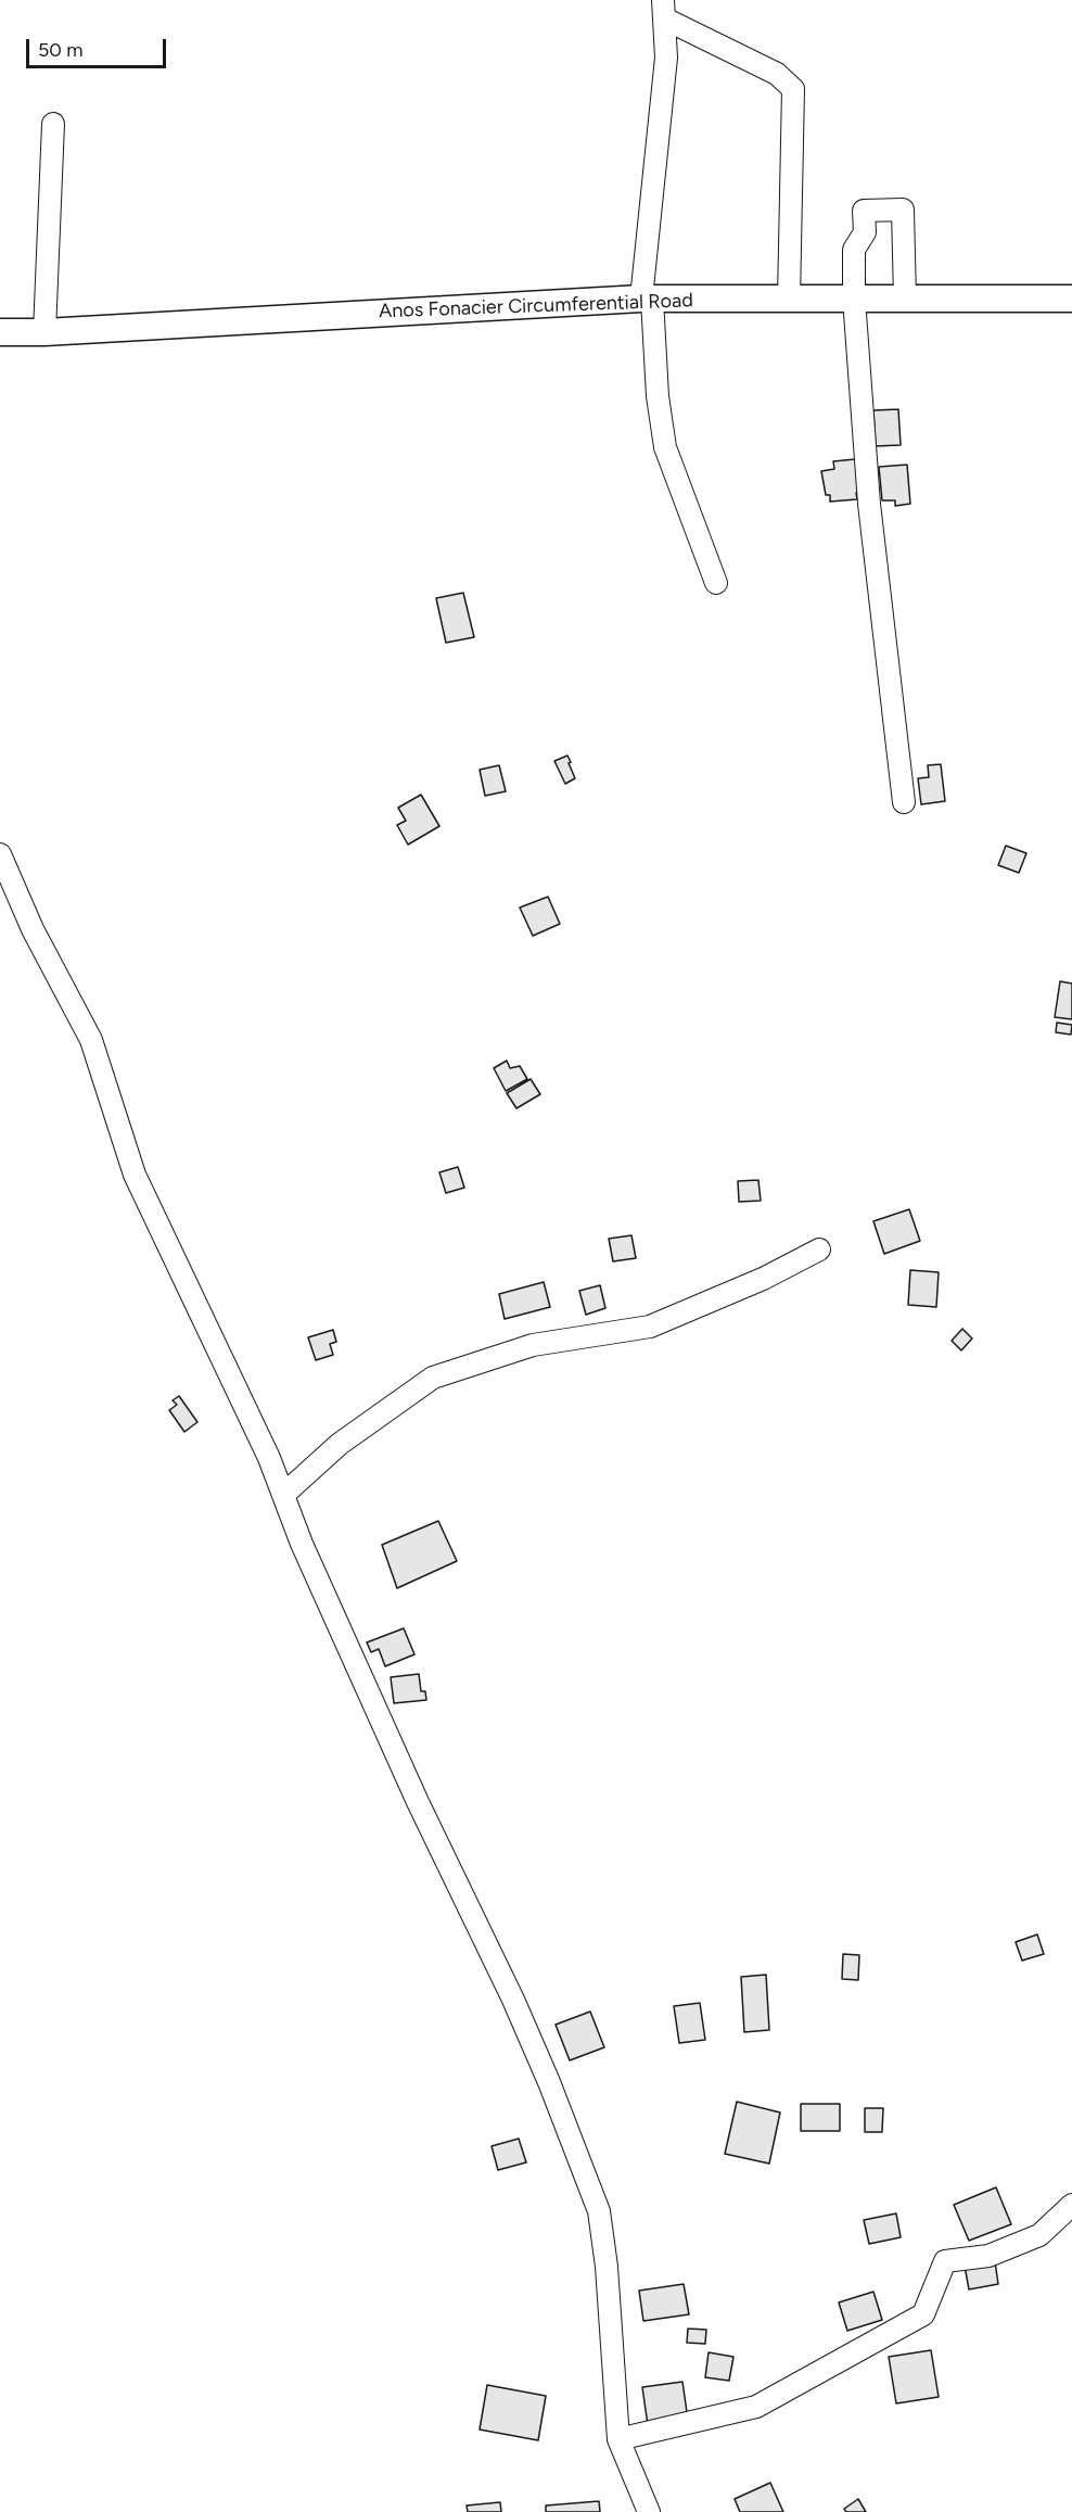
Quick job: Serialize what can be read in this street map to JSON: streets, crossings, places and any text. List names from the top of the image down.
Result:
{
  "streets": {
    "main road": ["Anos Fonacier Circumferential Road"]
  },
  "scale_bar": "50 m"
}
